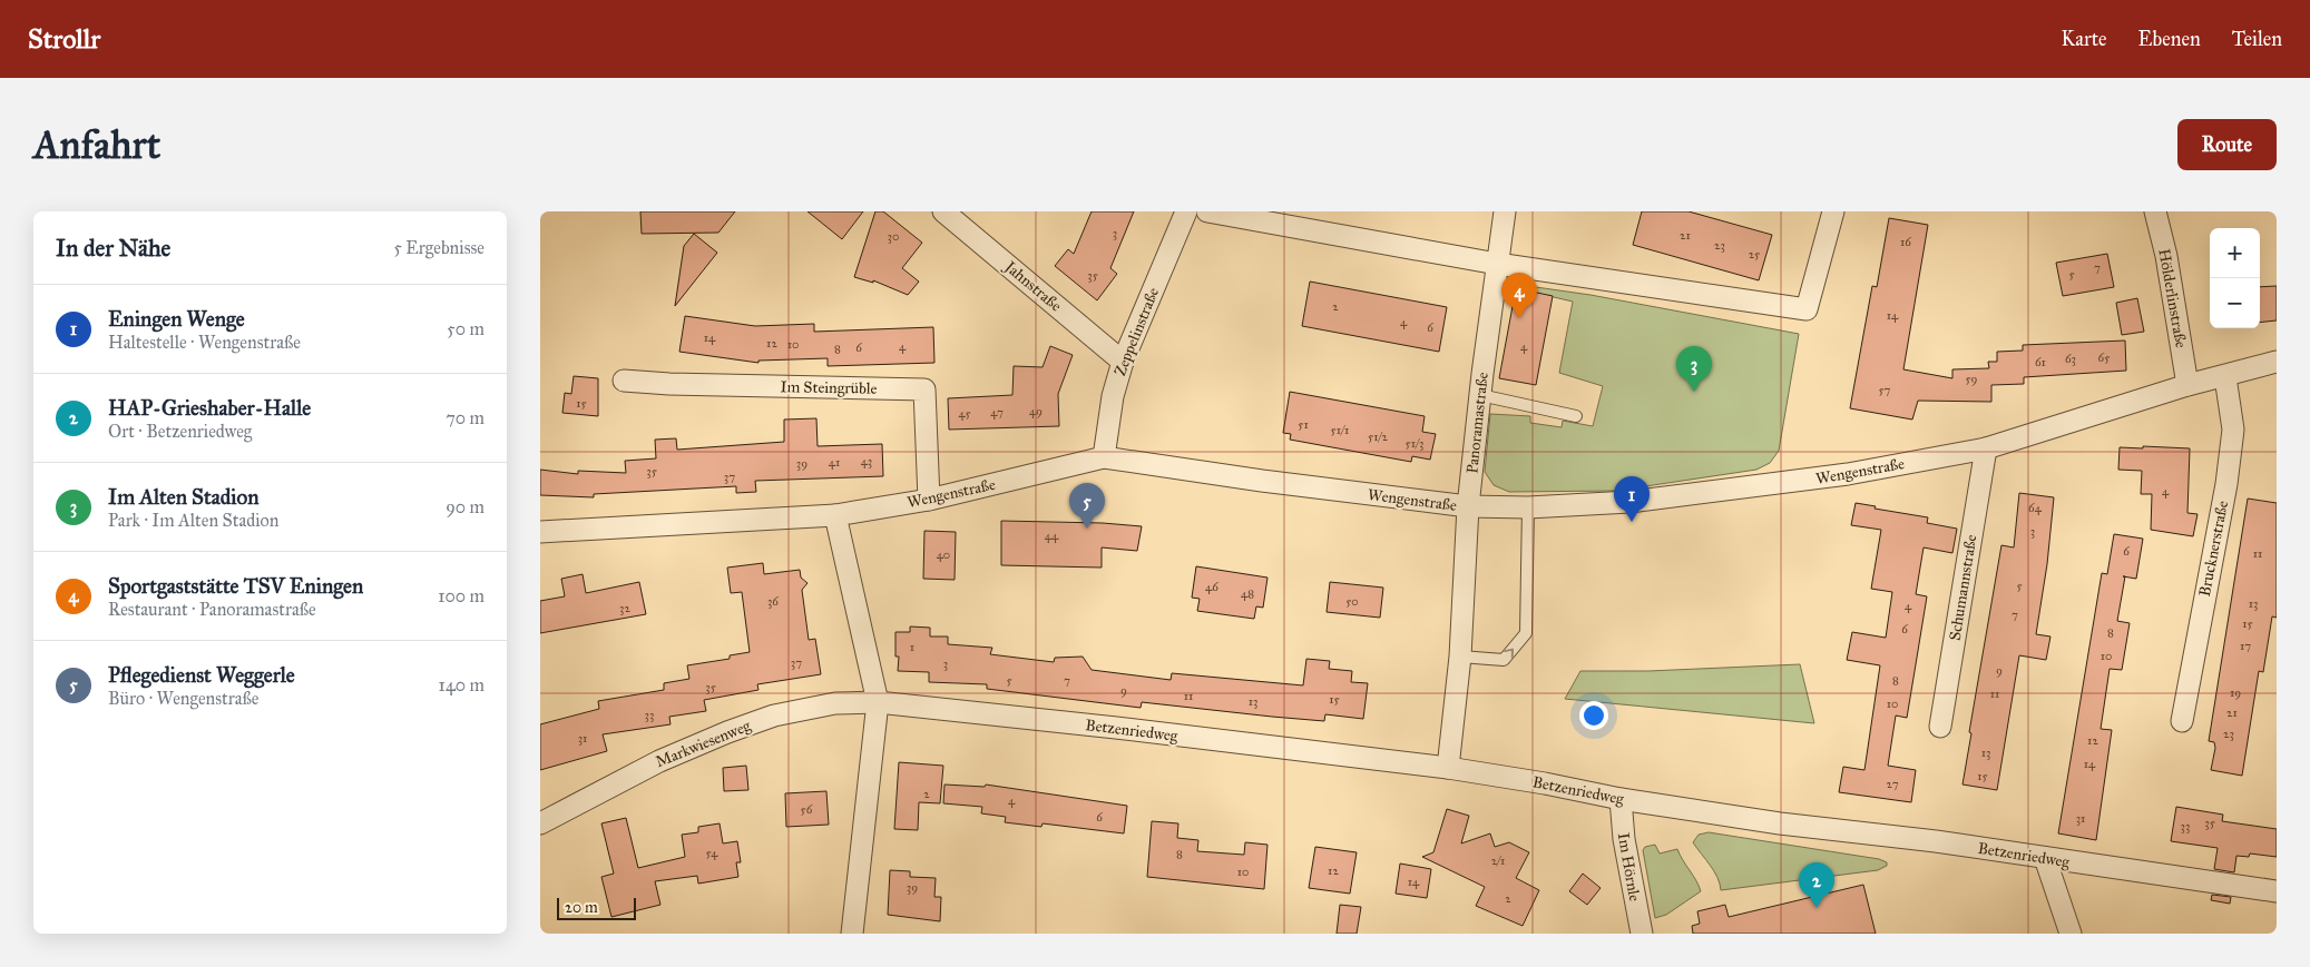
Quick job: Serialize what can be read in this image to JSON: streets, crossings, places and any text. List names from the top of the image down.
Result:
{
  "streets": {
    "street": [
      "Jahnstraße",
      "Hölderlinstraße",
      "Zeppelinstraße",
      "Im Steingrüble",
      "Panoramastraße",
      "Wengenstraße",
      "Brucknerstraße",
      "Schumannstraße",
      "Betzenriedweg",
      "Markwiesenweg",
      "Im Hörnle"
    ]
  },
  "crossings": [
    ["Jahnstraße", "Zeppelinstraße"],
    ["Hölderlinstraße", "Wengenstraße"],
    ["Zeppelinstraße", "Wengenstraße"],
    ["Im Steingrüble", "Wengenstraße"],
    ["Panoramastraße", "Wengenstraße"],
    ["Panoramastraße", "Betzenriedweg"],
    ["Wengenstraße", "Brucknerstraße"],
    ["Wengenstraße", "Schumannstraße"],
    ["Betzenriedweg", "Markwiesenweg"],
    ["Betzenriedweg", "Im Hörnle"]
  ],
  "house_numbers": [
    "3",
    "21",
    "30",
    "16",
    "23",
    "25",
    "7",
    "5",
    "35",
    "2",
    "14",
    "4",
    "6",
    "14",
    "12",
    "10",
    "4",
    "4",
    "6",
    "8",
    "65",
    "63",
    "61",
    "59",
    "57",
    "15",
    "49",
    "47",
    "45",
    "51",
    "51/1",
    "51/2",
    "51/3",
    "43",
    "41",
    "39",
    "35",
    "37",
    "4",
    "64",
    "3",
    "44",
    "6",
    "11",
    "40",
    "5",
    "46",
    "48",
    "36",
    "50",
    "13",
    "4",
    "32",
    "7",
    "15",
    "6",
    "8",
    "17",
    "1",
    "10",
    "37",
    "3",
    "9",
    "5",
    "7",
    "8",
    "35",
    "9",
    "19",
    "11",
    "11",
    "15",
    "13",
    "10",
    "21",
    "33",
    "23",
    "31",
    "12",
    "13",
    "14",
    "15",
    "27",
    "2",
    "4",
    "56",
    "6",
    "31",
    "35",
    "33",
    "54",
    "8",
    "2/1",
    "12",
    "10",
    "14",
    "39",
    "2"
  ],
  "scale_bar": "20 m",
  "page": {
    "header": "Strollr",
    "nav": ["Karte", "Ebenen", "Teilen"],
    "buttons": "Route",
    "title": "Anfahrt",
    "heading": ["In der Nähe", "5 Ergebnisse"],
    "map_buttons": ["+", "−"],
    "pins": [
      "4",
      "3",
      "1",
      "5",
      "2"
    ],
    "list": [
      {
        "mark": "1",
        "name": "Eningen Wenge",
        "note": "Haltestelle · Wengenstraße",
        "value": "50 m"
      },
      {
        "mark": "2",
        "name": "HAP-Grieshaber-Halle",
        "note": "Ort · Betzenriedweg",
        "value": "70 m"
      },
      {
        "mark": "3",
        "name": "Im Alten Stadion",
        "note": "Park · Im Alten Stadion",
        "value": "90 m"
      },
      {
        "mark": "4",
        "name": "Sportgaststätte TSV Eningen",
        "note": "Restaurant · Panoramastraße",
        "value": "100 m"
      },
      {
        "mark": "5",
        "name": "Pflegedienst Weggerle",
        "note": "Büro · Wengenstraße",
        "value": "140 m"
      }
    ],
    "scale": "20 m"
  }
}
